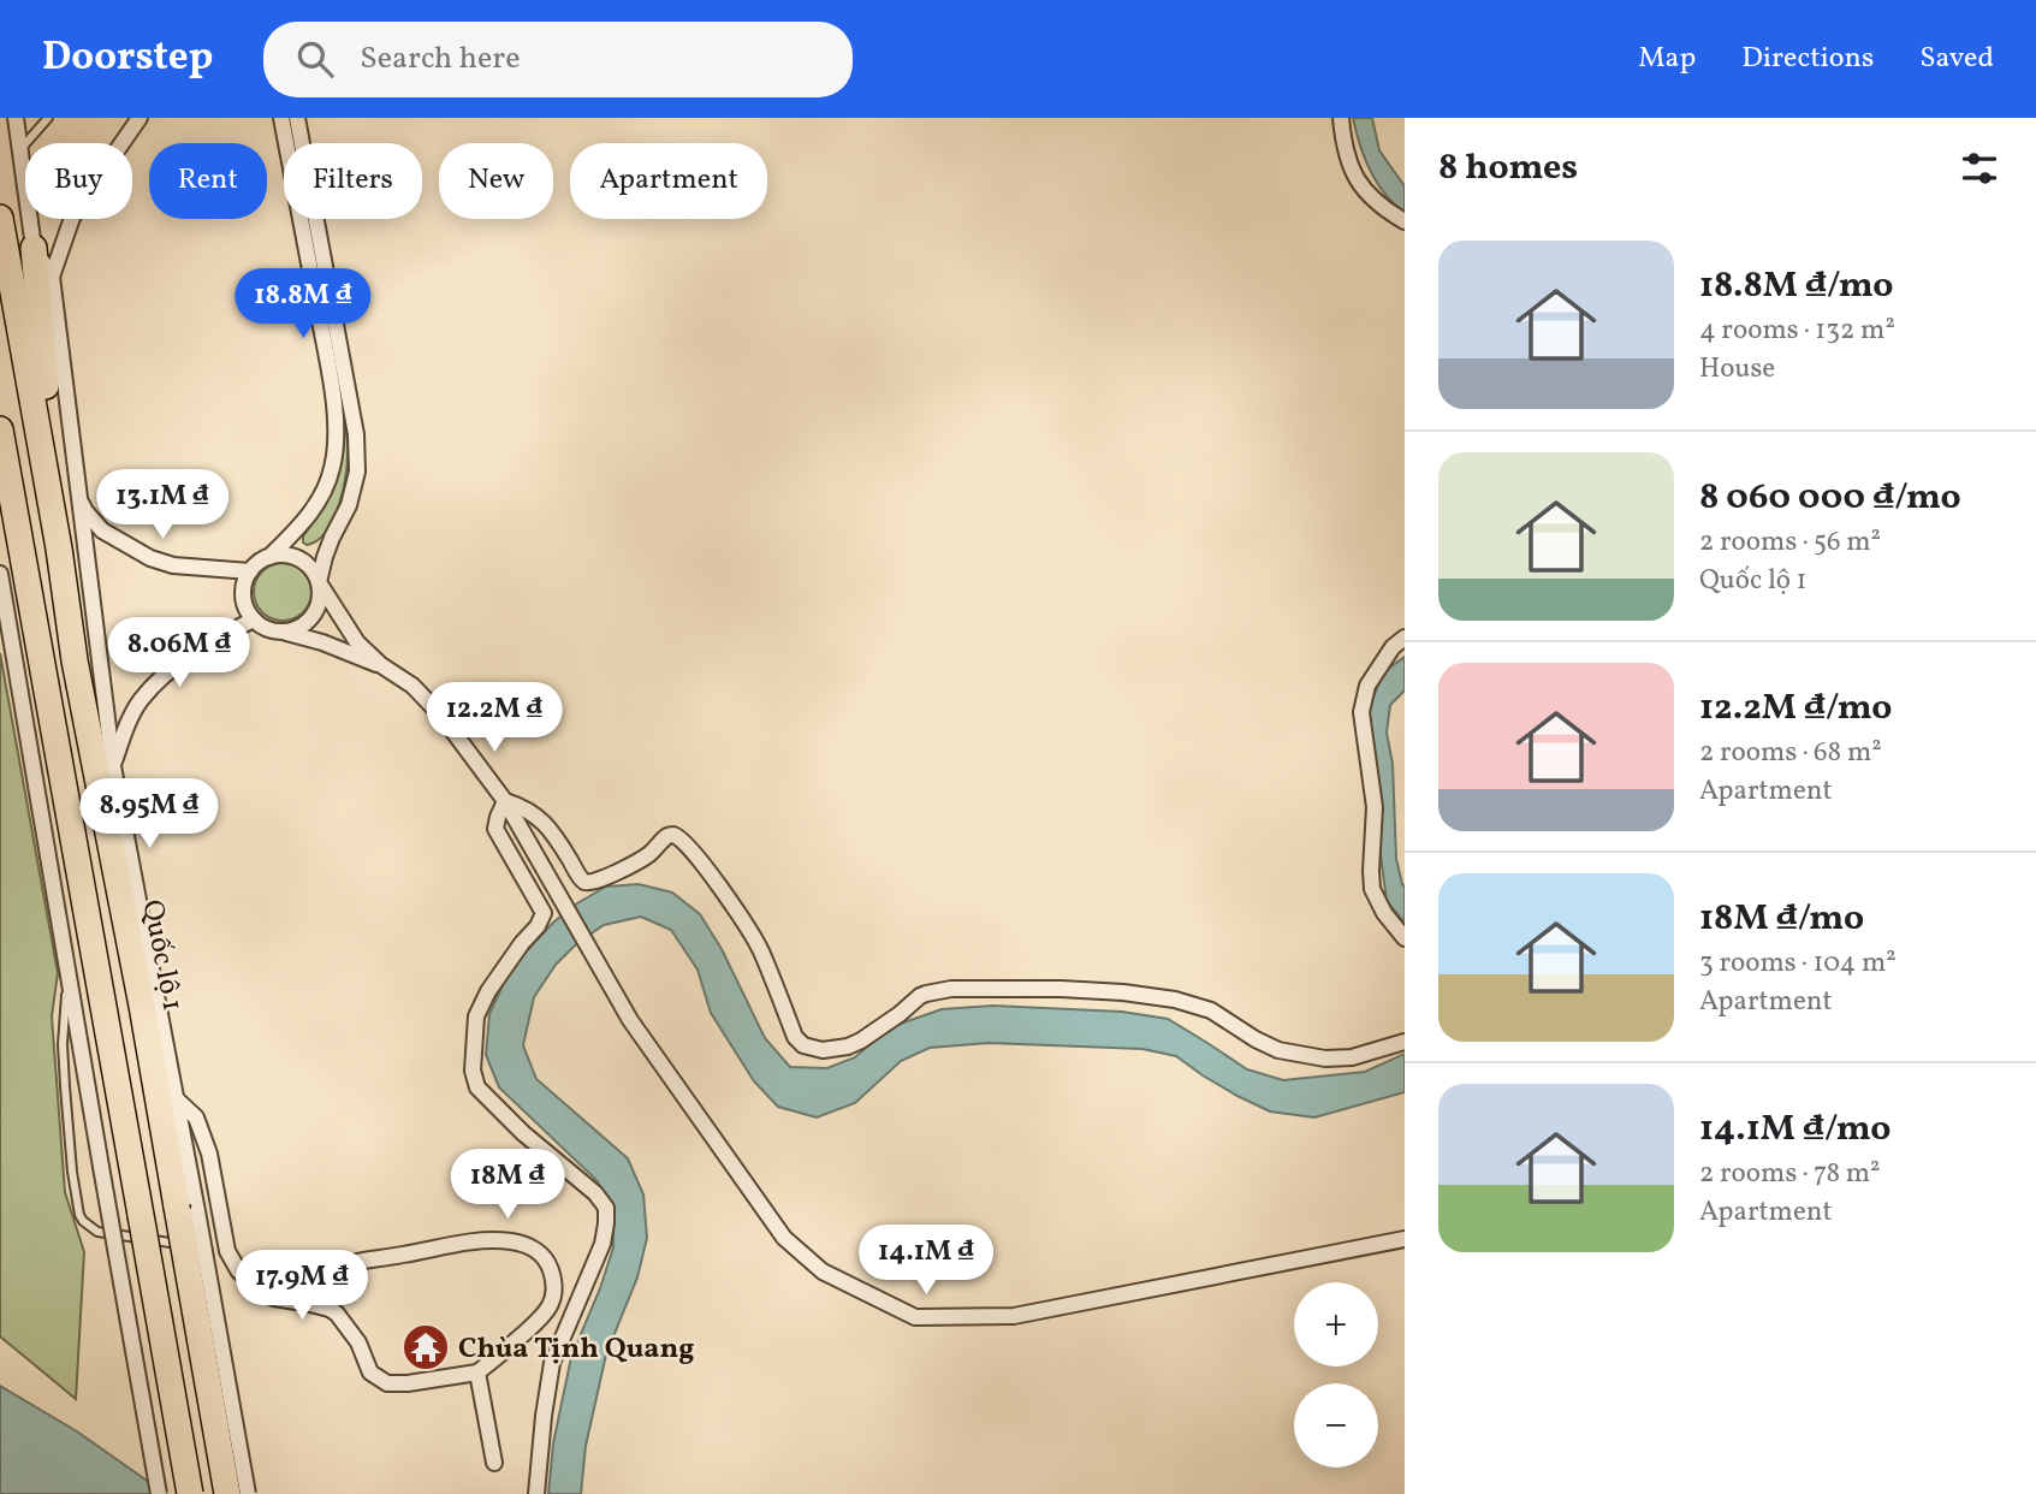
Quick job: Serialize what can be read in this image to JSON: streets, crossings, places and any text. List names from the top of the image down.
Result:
{
  "streets": {
    "highway": ["Quốc lộ 1"]
  },
  "places": {
    "temple": ["Chùa Tịnh Quang"]
  },
  "page": {
    "header": "Doorstep",
    "search": "Search here",
    "nav": ["Map", "Directions", "Saved"],
    "heading": "8 homes",
    "chip": [
      "Buy",
      "Rent",
      "Filters",
      "New",
      "Apartment"
    ],
    "list": [
      {
        "name": "18.8M ₫/mo",
        "note": "4 rooms · 132 m² · House"
      },
      {
        "name": "8 060 000 ₫/mo",
        "note": "2 rooms · 56 m² · Quốc lộ 1"
      },
      {
        "name": "12.2M ₫/mo",
        "note": "2 rooms · 68 m² · Apartment"
      },
      {
        "name": "18M ₫/mo",
        "note": "3 rooms · 104 m² · Apartment"
      },
      {
        "name": "14.1M ₫/mo",
        "note": "2 rooms · 78 m² · Apartment"
      }
    ],
    "price": [
      "18.8M ₫",
      "13.1M ₫",
      "8.06M ₫",
      "12.2M ₫",
      "8.95M ₫",
      "18M ₫",
      "14.1M ₫",
      "17.9M ₫"
    ],
    "map_buttons": ["+", "−"]
  }
}
